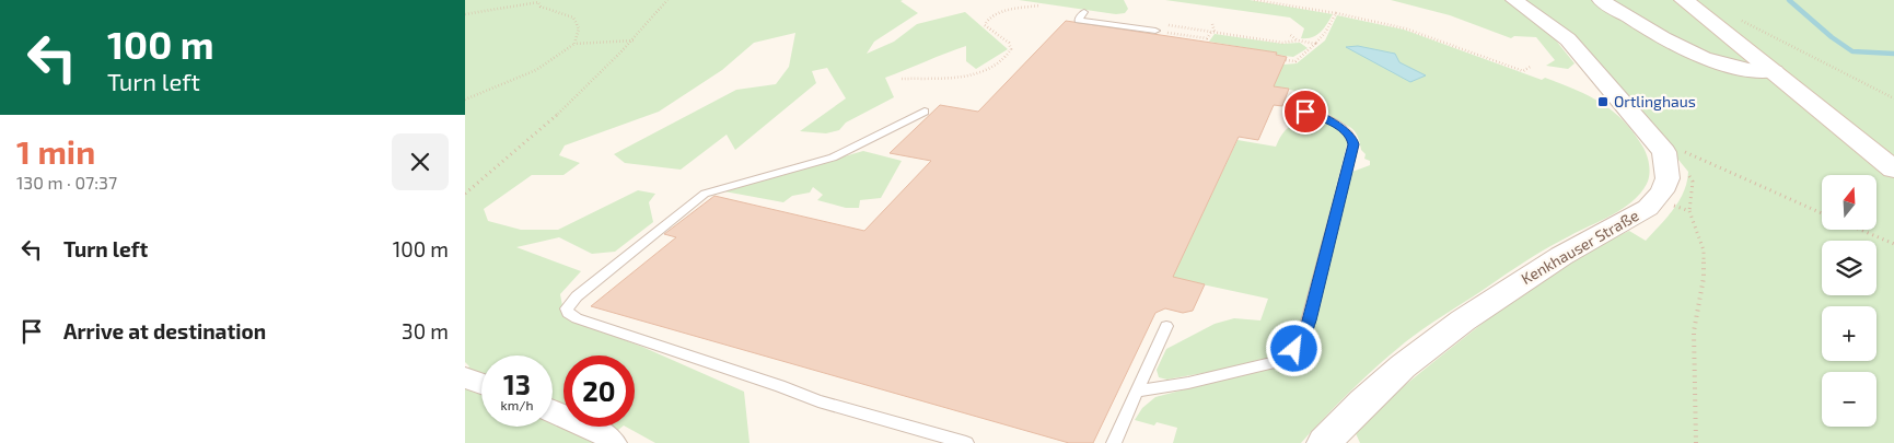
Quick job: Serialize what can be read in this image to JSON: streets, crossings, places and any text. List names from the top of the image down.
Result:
{
  "streets": {
    "street": ["Kenkhauser Straße"]
  },
  "places": {
    "transit": ["Ortlinghaus"]
  },
  "north": "top",
  "page": {
    "turn": ["100 m", "Turn left"],
    "heading": ["1 min", "130 m · 07:37"],
    "map_buttons": ["+", "−"],
    "list": [
      {
        "name": "Turn left",
        "value": "100 m"
      },
      {
        "name": "Arrive at destination",
        "value": "30 m"
      }
    ],
    "speed": "13 km/h",
    "limit": "20"
  }
}
